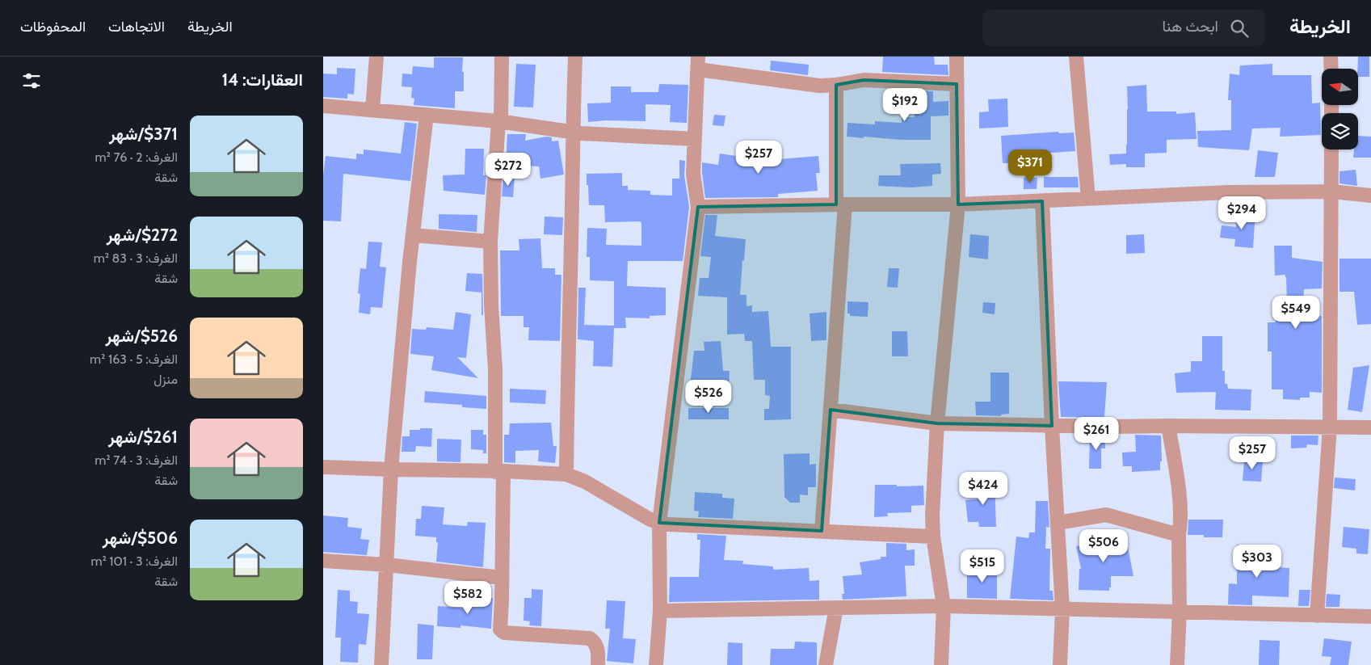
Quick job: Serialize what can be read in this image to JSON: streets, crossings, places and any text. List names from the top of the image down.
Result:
{
  "north": "left",
  "page": {
    "header": "الخريطة",
    "search": "ابحث هنا",
    "nav": ["الخريطة", "الاتجاهات", "المحفوظات"],
    "heading": "العقارات: 14",
    "price": [
      "$192",
      "$257",
      "$371",
      "$272",
      "$294",
      "$549",
      "$526",
      "$261",
      "$257",
      "$424",
      "$506",
      "$303",
      "$515",
      "$582"
    ],
    "list": [
      {
        "name": "$371/شهر",
        "note": "الغرف: 2 · 76 m² · شقة"
      },
      {
        "name": "$272/شهر",
        "note": "الغرف: 3 · 83 m² · شقة"
      },
      {
        "name": "$526/شهر",
        "note": "الغرف: 5 · 163 m² · منزل"
      },
      {
        "name": "$261/شهر",
        "note": "الغرف: 3 · 74 m² · شقة"
      },
      {
        "name": "$506/شهر",
        "note": "الغرف: 3 · 101 m² · شقة"
      }
    ]
  }
}
